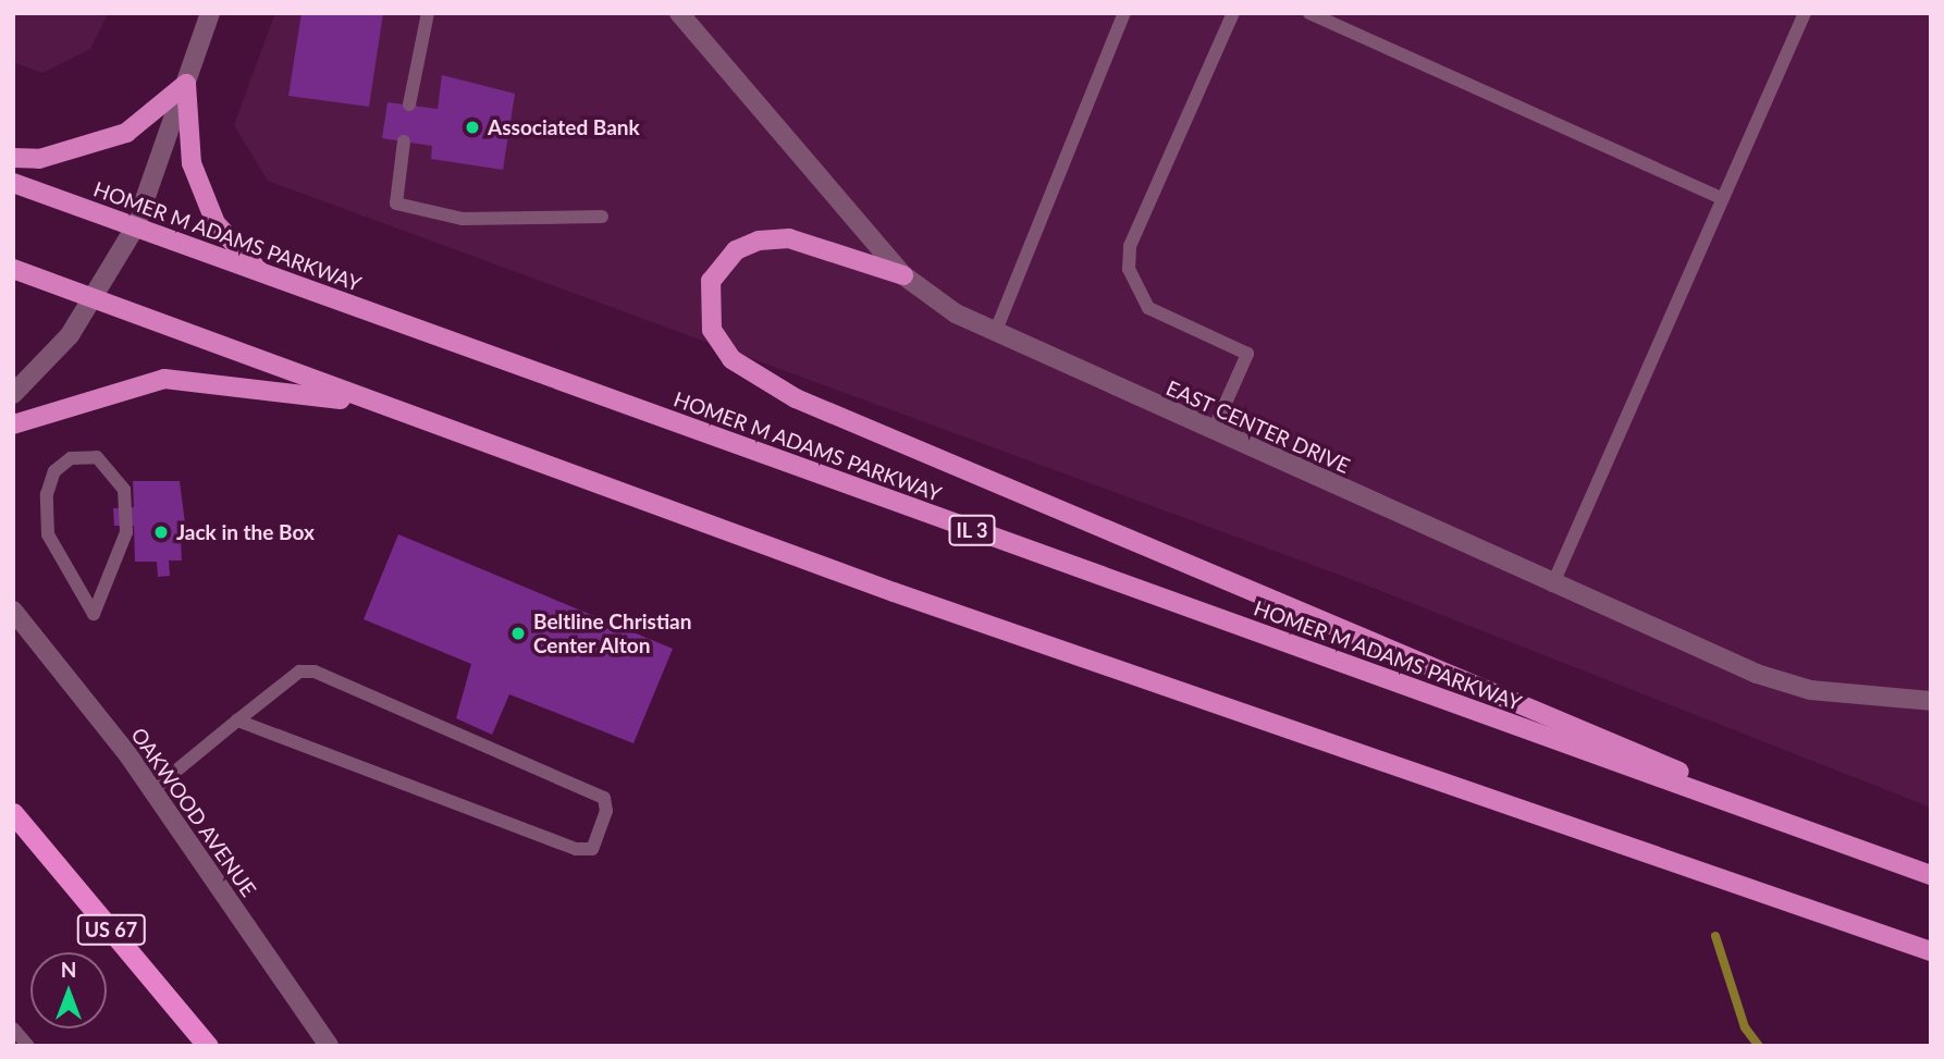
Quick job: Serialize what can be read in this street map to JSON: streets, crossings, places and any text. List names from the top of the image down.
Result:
{
  "streets": {
    "highway": ["US 67"],
    "main road": ["HOMER M ADAMS PARKWAY", "IL 3"],
    "street": ["EAST CENTER DRIVE", "OAKWOOD AVENUE"]
  },
  "places": ["Associated Bank", "Jack in the Box", "Beltline Christian Center Alton"],
  "north": "top"
}
